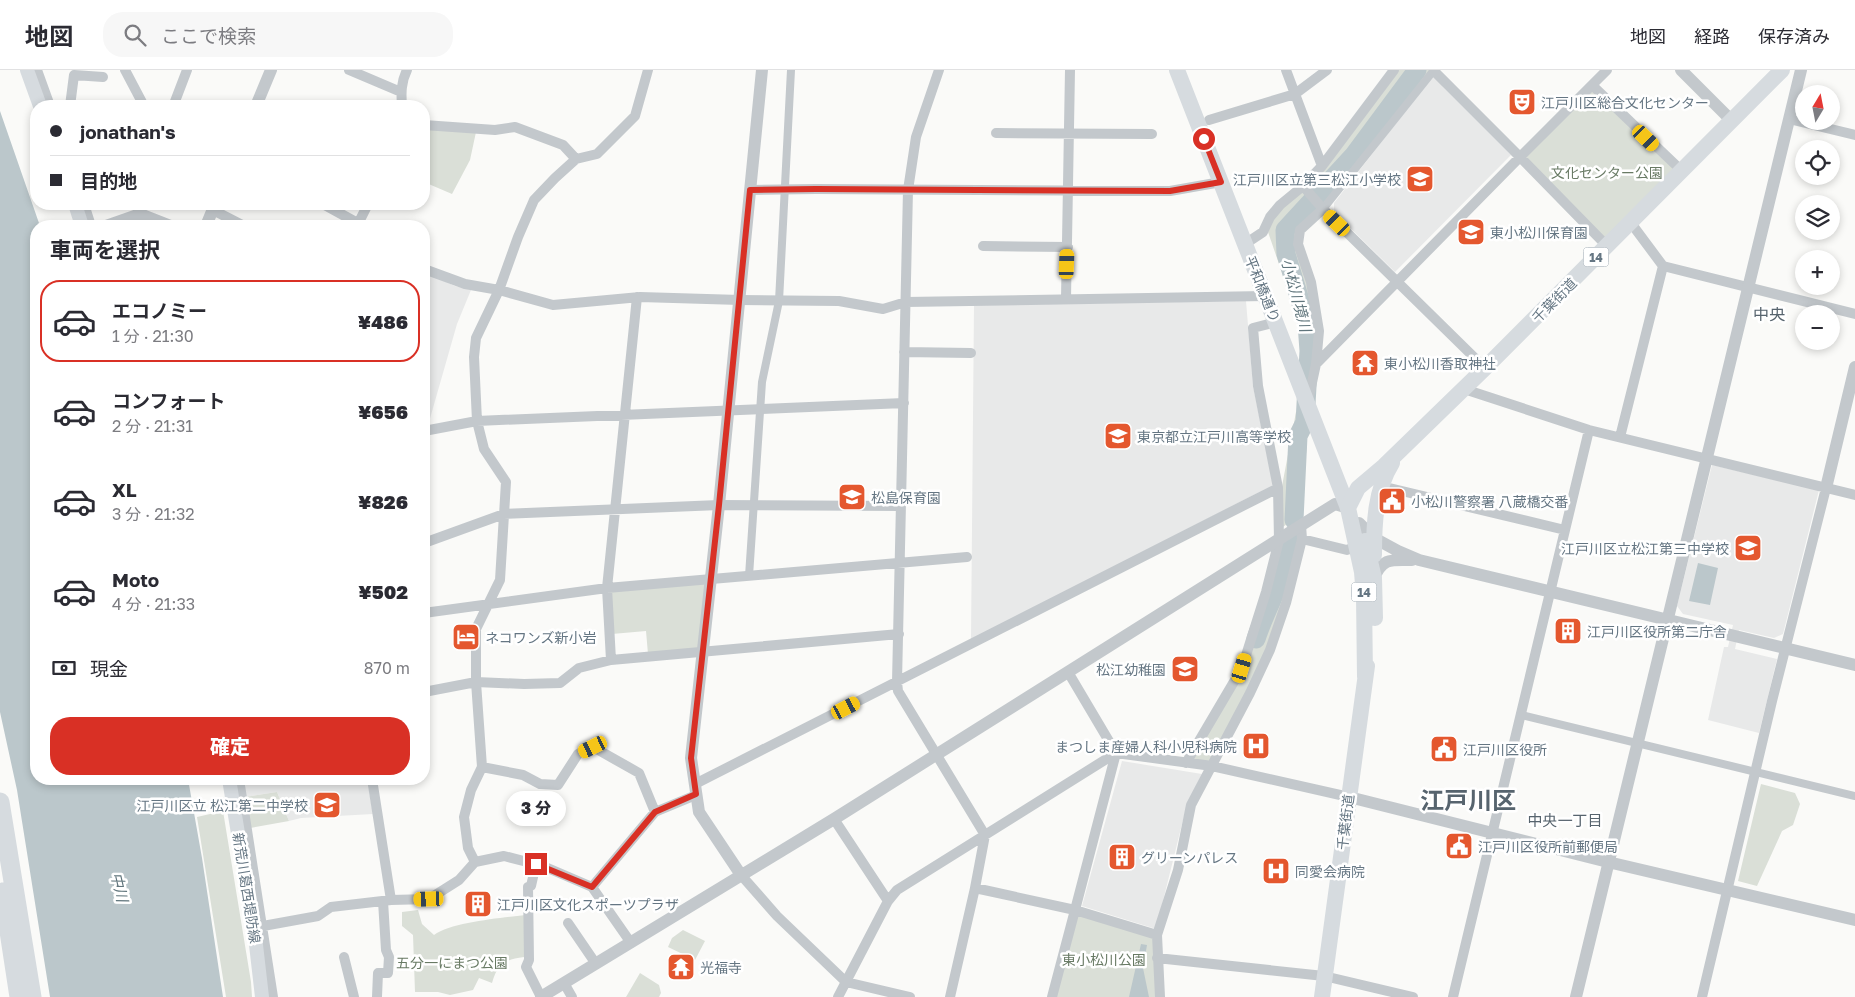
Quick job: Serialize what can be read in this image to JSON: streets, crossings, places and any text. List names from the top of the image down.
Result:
{
  "streets": {
    "main road": [
      "14",
      "平和橋通り",
      "千葉街道",
      "新荒川葛西堤防線"
    ]
  },
  "crossings": [
    ["平和橋通り", "千葉街道"]
  ],
  "districts": ["中央", "江戸川区", "中央一丁目"],
  "water": ["小松川境川", "中川"],
  "parks": ["文化センター公園", "東小松川公園", "五分一にまつ公園"],
  "places": {
    "theatre": ["江戸川区総合文化センター"],
    "school or university": [
      "江戸川区立第三松江小学校",
      "東小松川保育園",
      "東京都立江戸川高等学校",
      "松島保育園",
      "江戸川区立松江第三中学校",
      "松江幼稚園",
      "江戸川区立 松江第二中学校"
    ],
    "temple": ["東小松川香取神社", "光福寺"],
    "public building": ["小松川警察署 八蔵橋交番", "江戸川区役所", "江戸川区役所前郵便局"],
    "building": ["江戸川区役所第二庁舎", "グリーンパレス", "江戸川区文化スポーツプラザ"],
    "hotel": ["ネコワンズ新小岩"],
    "hospital": ["まつしま産婦人科小児科病院", "同愛会病院"]
  },
  "north": "top",
  "page": {
    "header": "地図",
    "search": "ここで検索",
    "nav": ["地図", "経路", "保存済み"],
    "map_buttons": ["+", "−"],
    "banner": ["jonathan's", "目的地"],
    "heading": "車両を選択",
    "list": [
      {
        "name": "エコノミー",
        "note": "1 分 · 21:30",
        "value": "¥486"
      },
      {
        "name": "コンフォート",
        "note": "2 分 · 21:31",
        "value": "¥656"
      },
      {
        "name": "XL",
        "note": "3 分 · 21:32",
        "value": "¥826"
      },
      {
        "name": "Moto",
        "note": "4 分 · 21:33",
        "value": "¥502"
      }
    ],
    "pay": ["現金", "870 m"],
    "buttons": "確定",
    "bubble": "3 分"
  }
}
